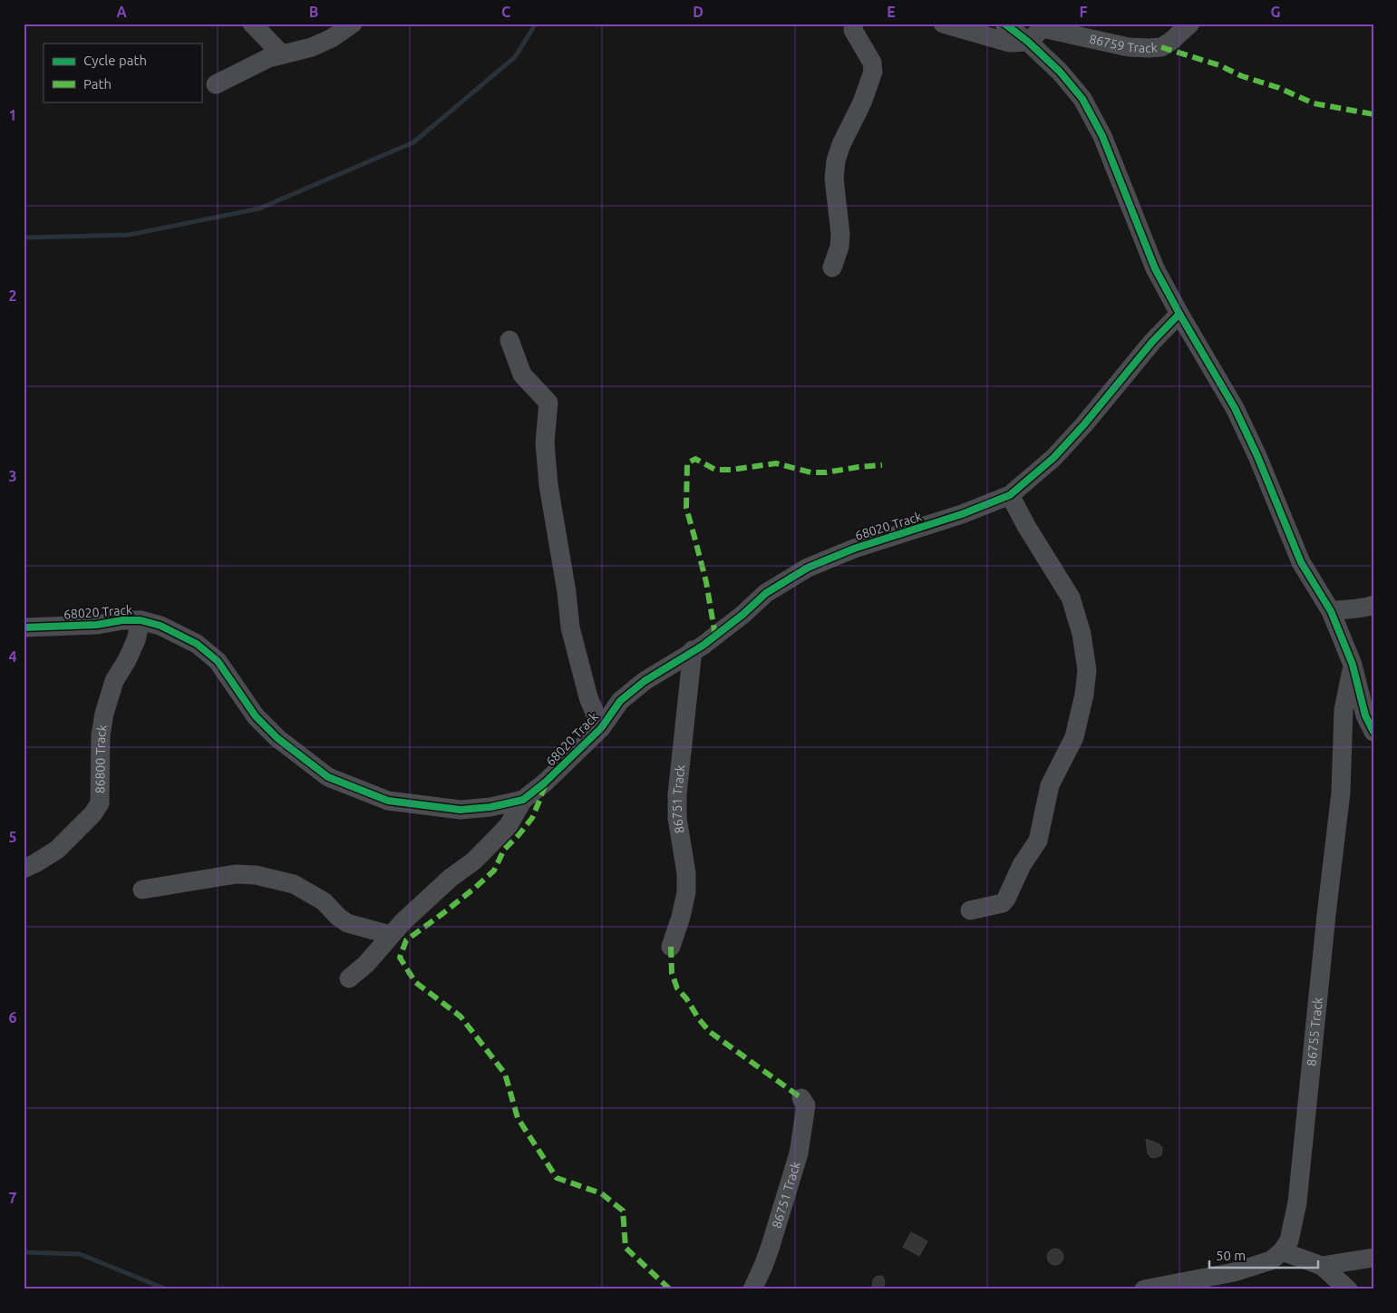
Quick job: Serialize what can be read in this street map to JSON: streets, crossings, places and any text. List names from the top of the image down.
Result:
{
  "streets": {
    "street": [
      "86759 Track",
      "68020 Track",
      "86800 Track",
      "86751 Track",
      "86755 Track"
    ]
  },
  "crossings": [
    ["68020 Track", "86800 Track"],
    ["68020 Track", "86751 Track"]
  ],
  "legend": ["Cycle path", "Path"],
  "scale_bar": "50 m",
  "grid": {
    "columns": [
      "A",
      "B",
      "C",
      "D",
      "E",
      "F",
      "G"
    ],
    "rows": [
      "1",
      "2",
      "3",
      "4",
      "5",
      "6",
      "7"
    ]
  }
}
